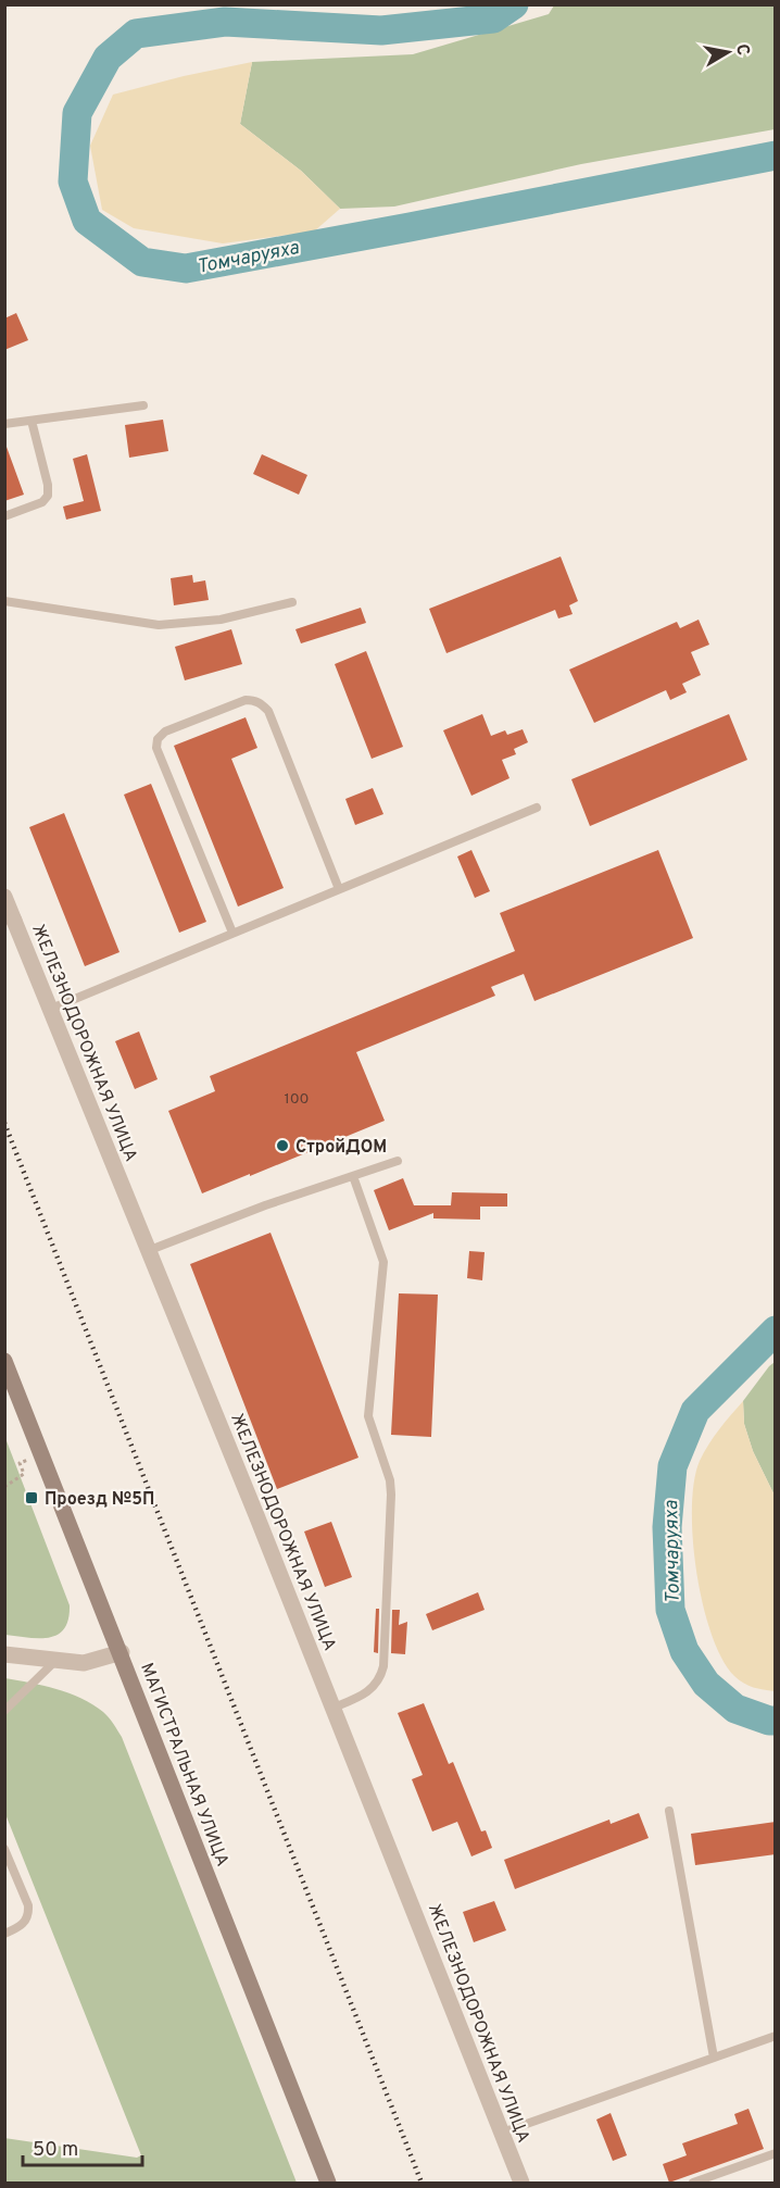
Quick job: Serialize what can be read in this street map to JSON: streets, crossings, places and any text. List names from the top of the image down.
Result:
{
  "streets": {
    "main road": ["МАГИСТРАЛЬНАЯ УЛИЦА"],
    "street": ["ЖЕЛЕЗНОДОРОЖНАЯ УЛИЦА"]
  },
  "water": ["Томчаруяха"],
  "places": {
    "other": ["СтройДОМ"],
    "transit": ["Проезд №5П"]
  },
  "house_numbers": ["100"],
  "scale_bar": "50 m",
  "north": "right"
}
